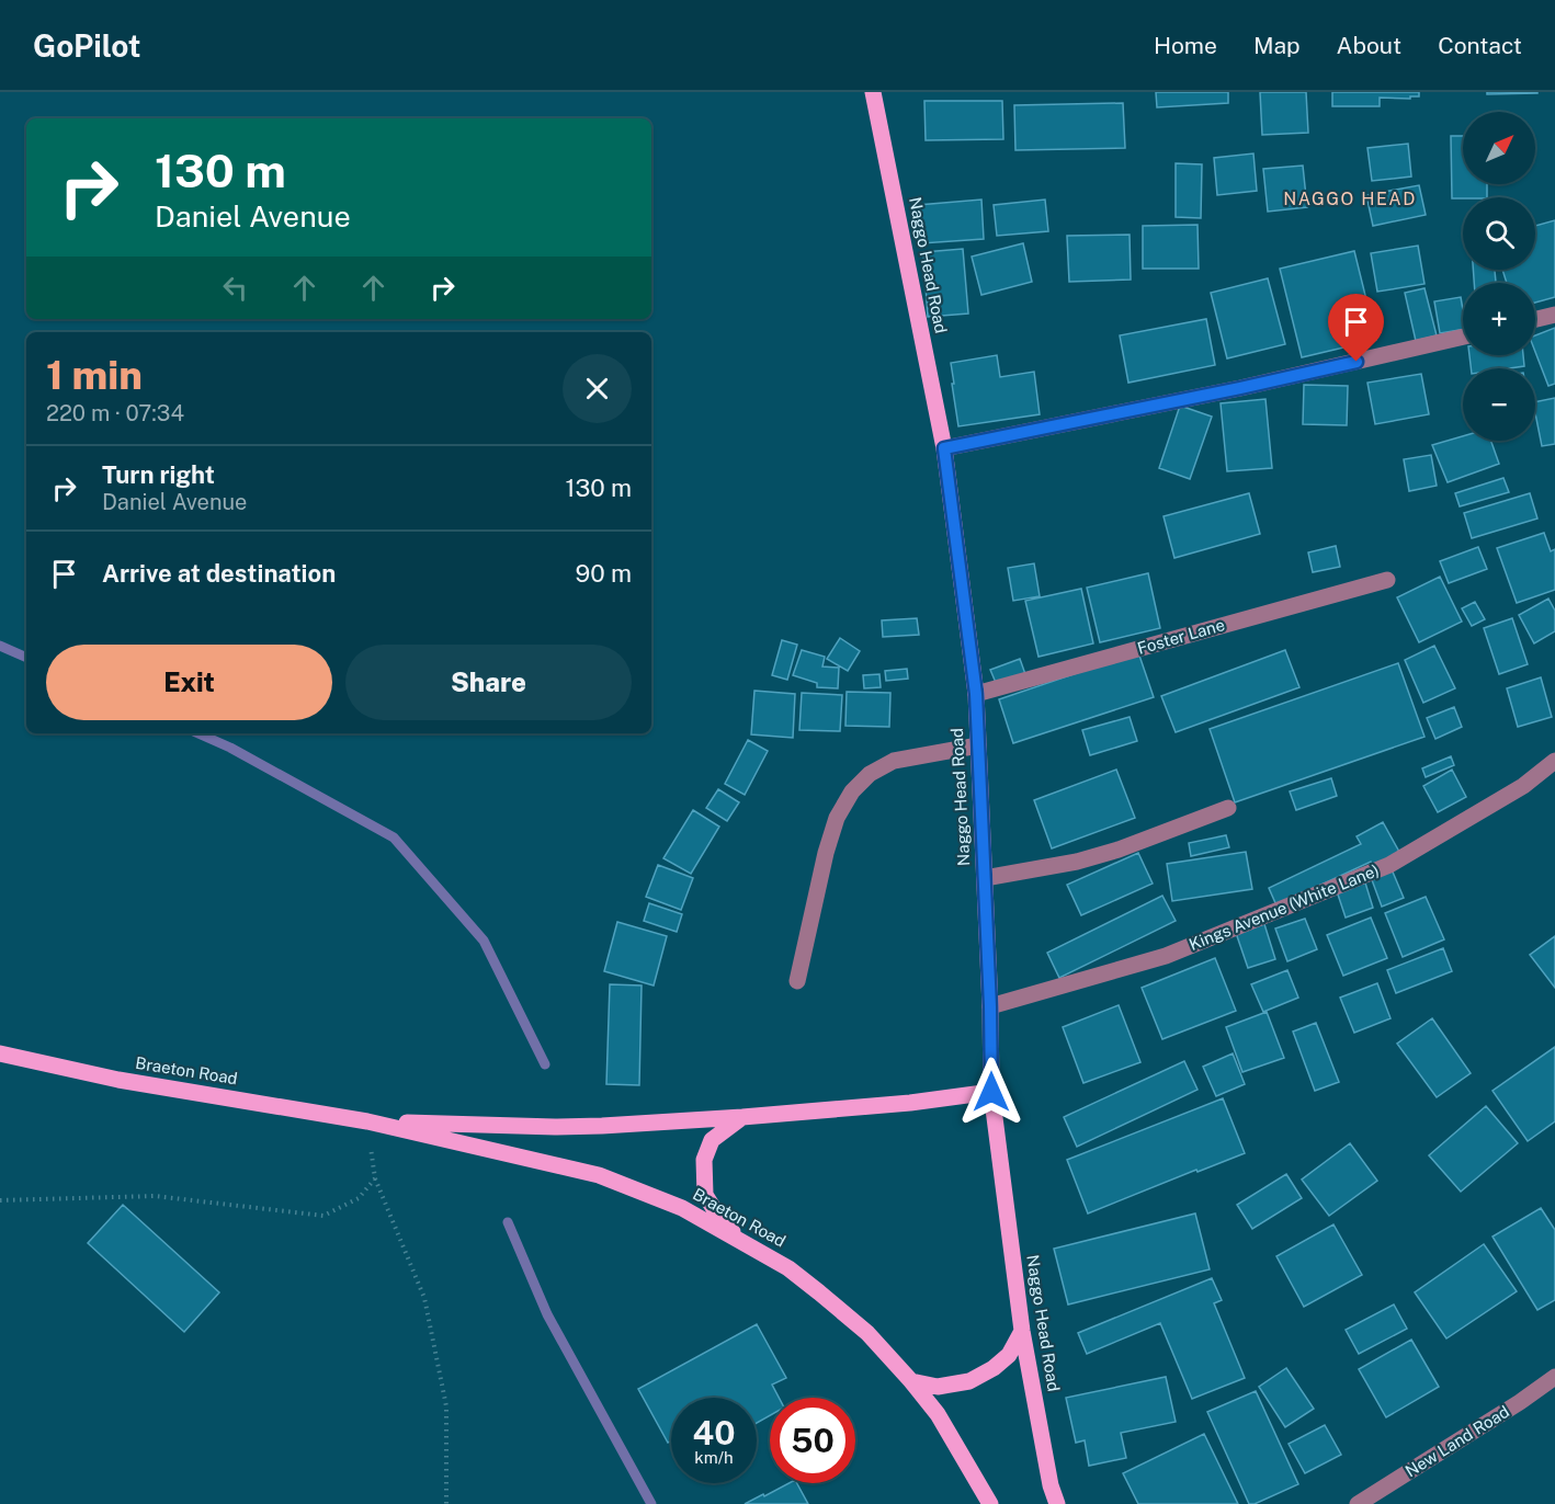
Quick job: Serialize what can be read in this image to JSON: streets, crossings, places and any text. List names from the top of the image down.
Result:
{
  "streets": {
    "main road": ["Naggo Head Road", "Braeton Road"],
    "street": ["Foster Lane", "Kings Avenue (White Lane)", "New Land Road"]
  },
  "crossings": [
    ["Naggo Head Road", "Foster Lane"],
    ["Naggo Head Road", "Kings Avenue (White Lane)"],
    ["Naggo Head Road", "Braeton Road"]
  ],
  "districts": ["NAGGO HEAD"],
  "north": "top right",
  "page": {
    "header": "GoPilot",
    "nav": [
      "Home",
      "Map",
      "About",
      "Contact"
    ],
    "map_buttons": ["+", "−"],
    "turn": ["130 m", "Daniel Avenue"],
    "heading": ["1 min", "220 m · 07:34"],
    "list": [
      {
        "name": "Turn right",
        "note": "Daniel Avenue",
        "value": "130 m"
      },
      {
        "name": "Arrive at destination",
        "value": "90 m"
      }
    ],
    "buttons": ["Exit", "Share"],
    "speed": "40 km/h",
    "limit": "50"
  }
}
